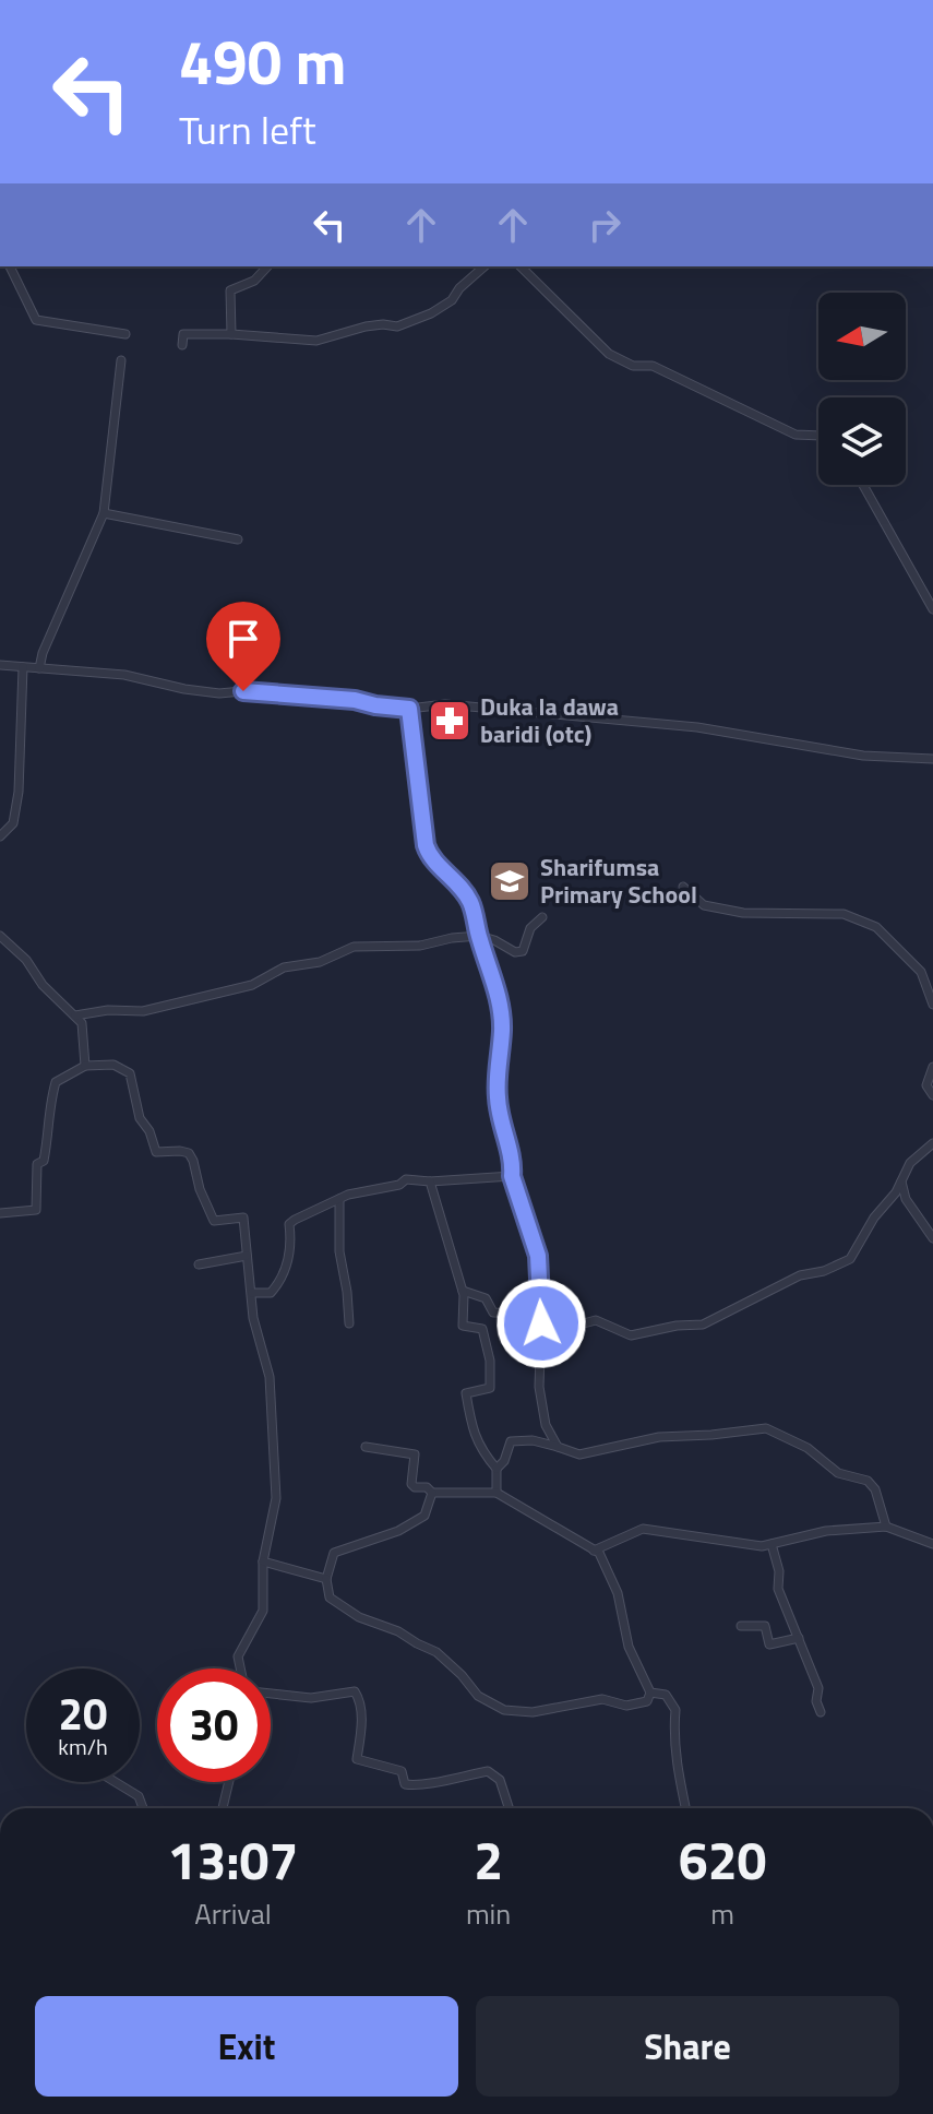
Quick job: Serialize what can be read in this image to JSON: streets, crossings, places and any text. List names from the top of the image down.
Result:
{
  "places": {
    "pharmacy": ["Duka la dawa baridi (otc)"],
    "school or university": ["Sharifumsa Primary School"]
  },
  "north": "left",
  "page": {
    "turn": ["490 m", "Turn left"],
    "speed": "20 km/h",
    "limit": "30",
    "eta": [
      "13:07",
      "Arrival",
      "2",
      "min",
      "620",
      "m"
    ],
    "buttons": ["Exit", "Share"]
  }
}
